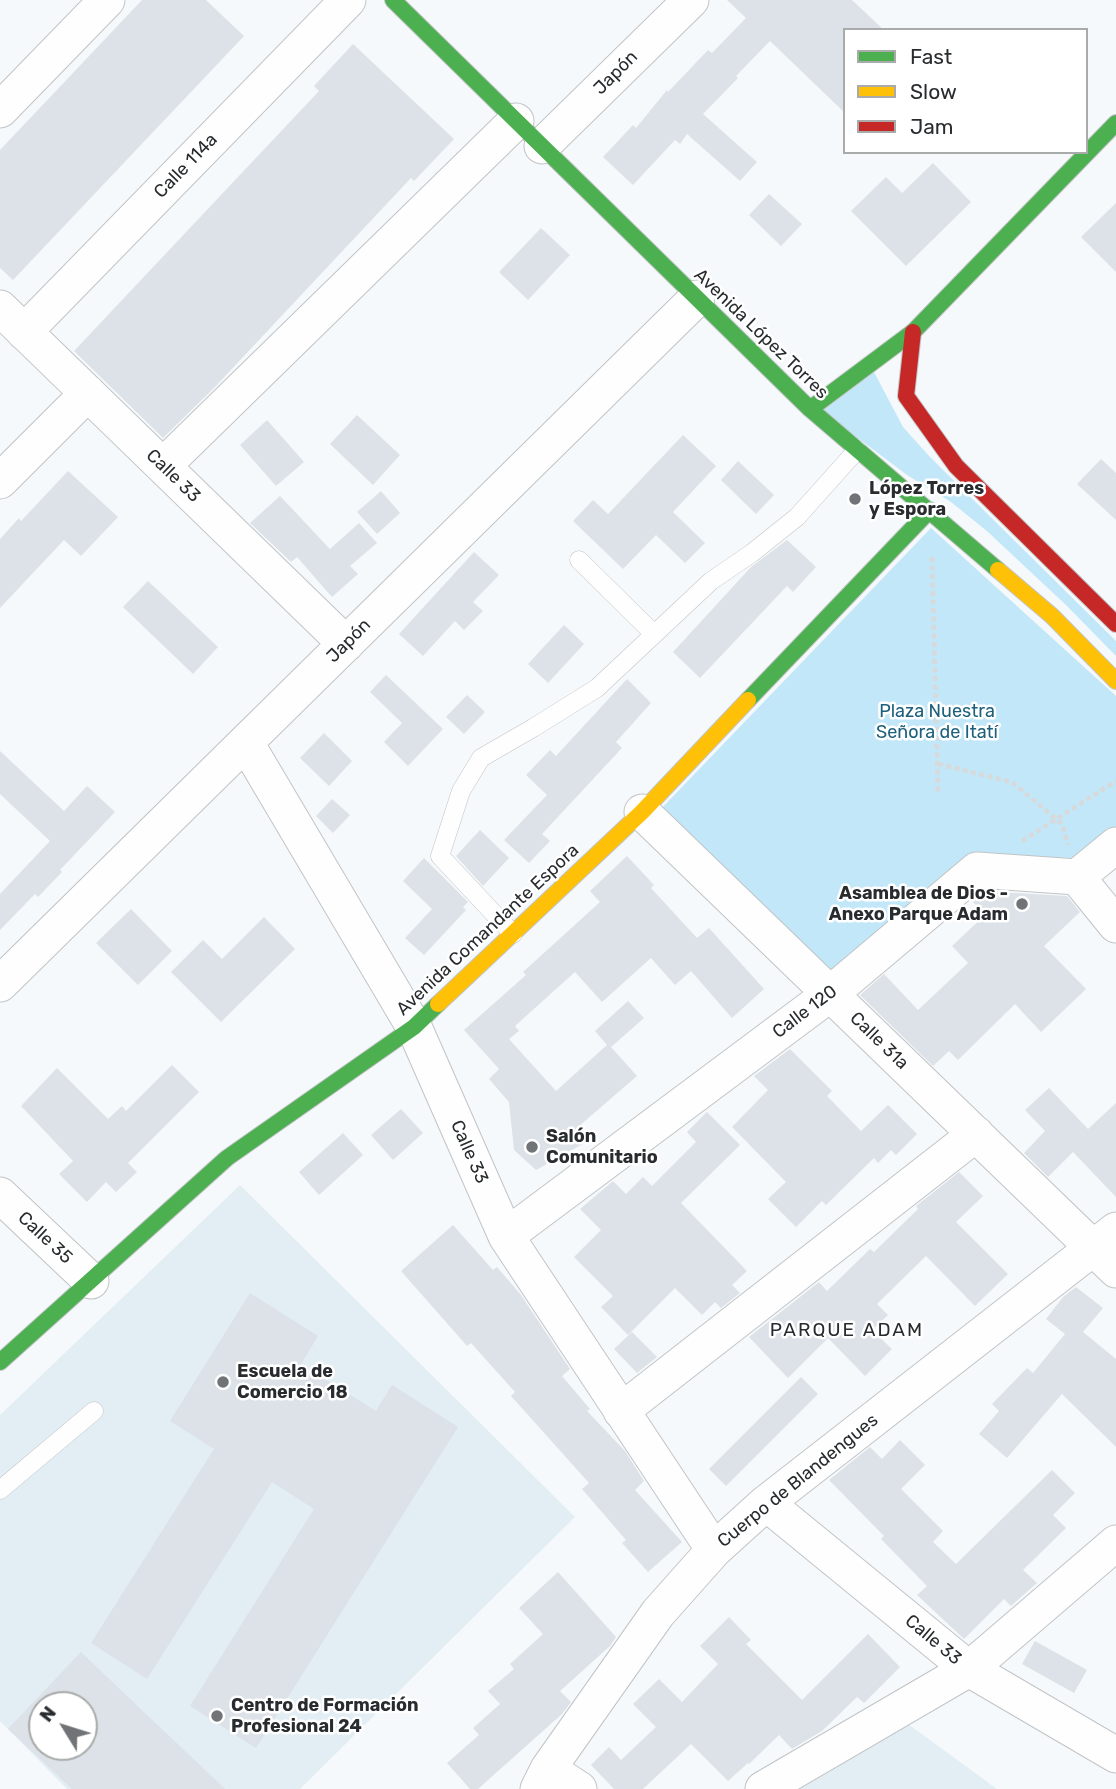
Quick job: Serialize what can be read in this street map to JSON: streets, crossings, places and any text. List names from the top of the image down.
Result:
{
  "streets": {
    "main road": ["Avenida López Torres", "Avenida Comandante Espora"],
    "street": [
      "Japón",
      "Calle 114a",
      "Calle 33",
      "Calle 120",
      "Calle 31a",
      "Calle 35",
      "Cuerpo de Blandengues"
    ]
  },
  "crossings": [
    ["Japón", "Avenida López Torres"],
    ["Japón", "Calle 33"],
    ["Calle 114a", "Calle 33"],
    ["Avenida López Torres", "Avenida Comandante Espora"],
    ["Calle 33", "Avenida Comandante Espora"],
    ["Calle 33", "Calle 120"],
    ["Calle 33", "Cuerpo de Blandengues"],
    ["Avenida Comandante Espora", "Calle 31a"],
    ["Avenida Comandante Espora", "Calle 35"],
    ["Calle 120", "Calle 31a"],
    ["Calle 31a", "Cuerpo de Blandengues"]
  ],
  "districts": ["PARQUE ADAM"],
  "parks": ["Plaza Nuestra Señora de Itatí"],
  "places": [
    "López Torres y Espora",
    "Asamblea de Dios - Anexo Parque Adam",
    "Salón Comunitario",
    "Escuela de Comercio 18",
    "Centro de Formación Profesional 24"
  ],
  "legend": ["Fast", "Slow", "Jam"],
  "north": "top left"
}
